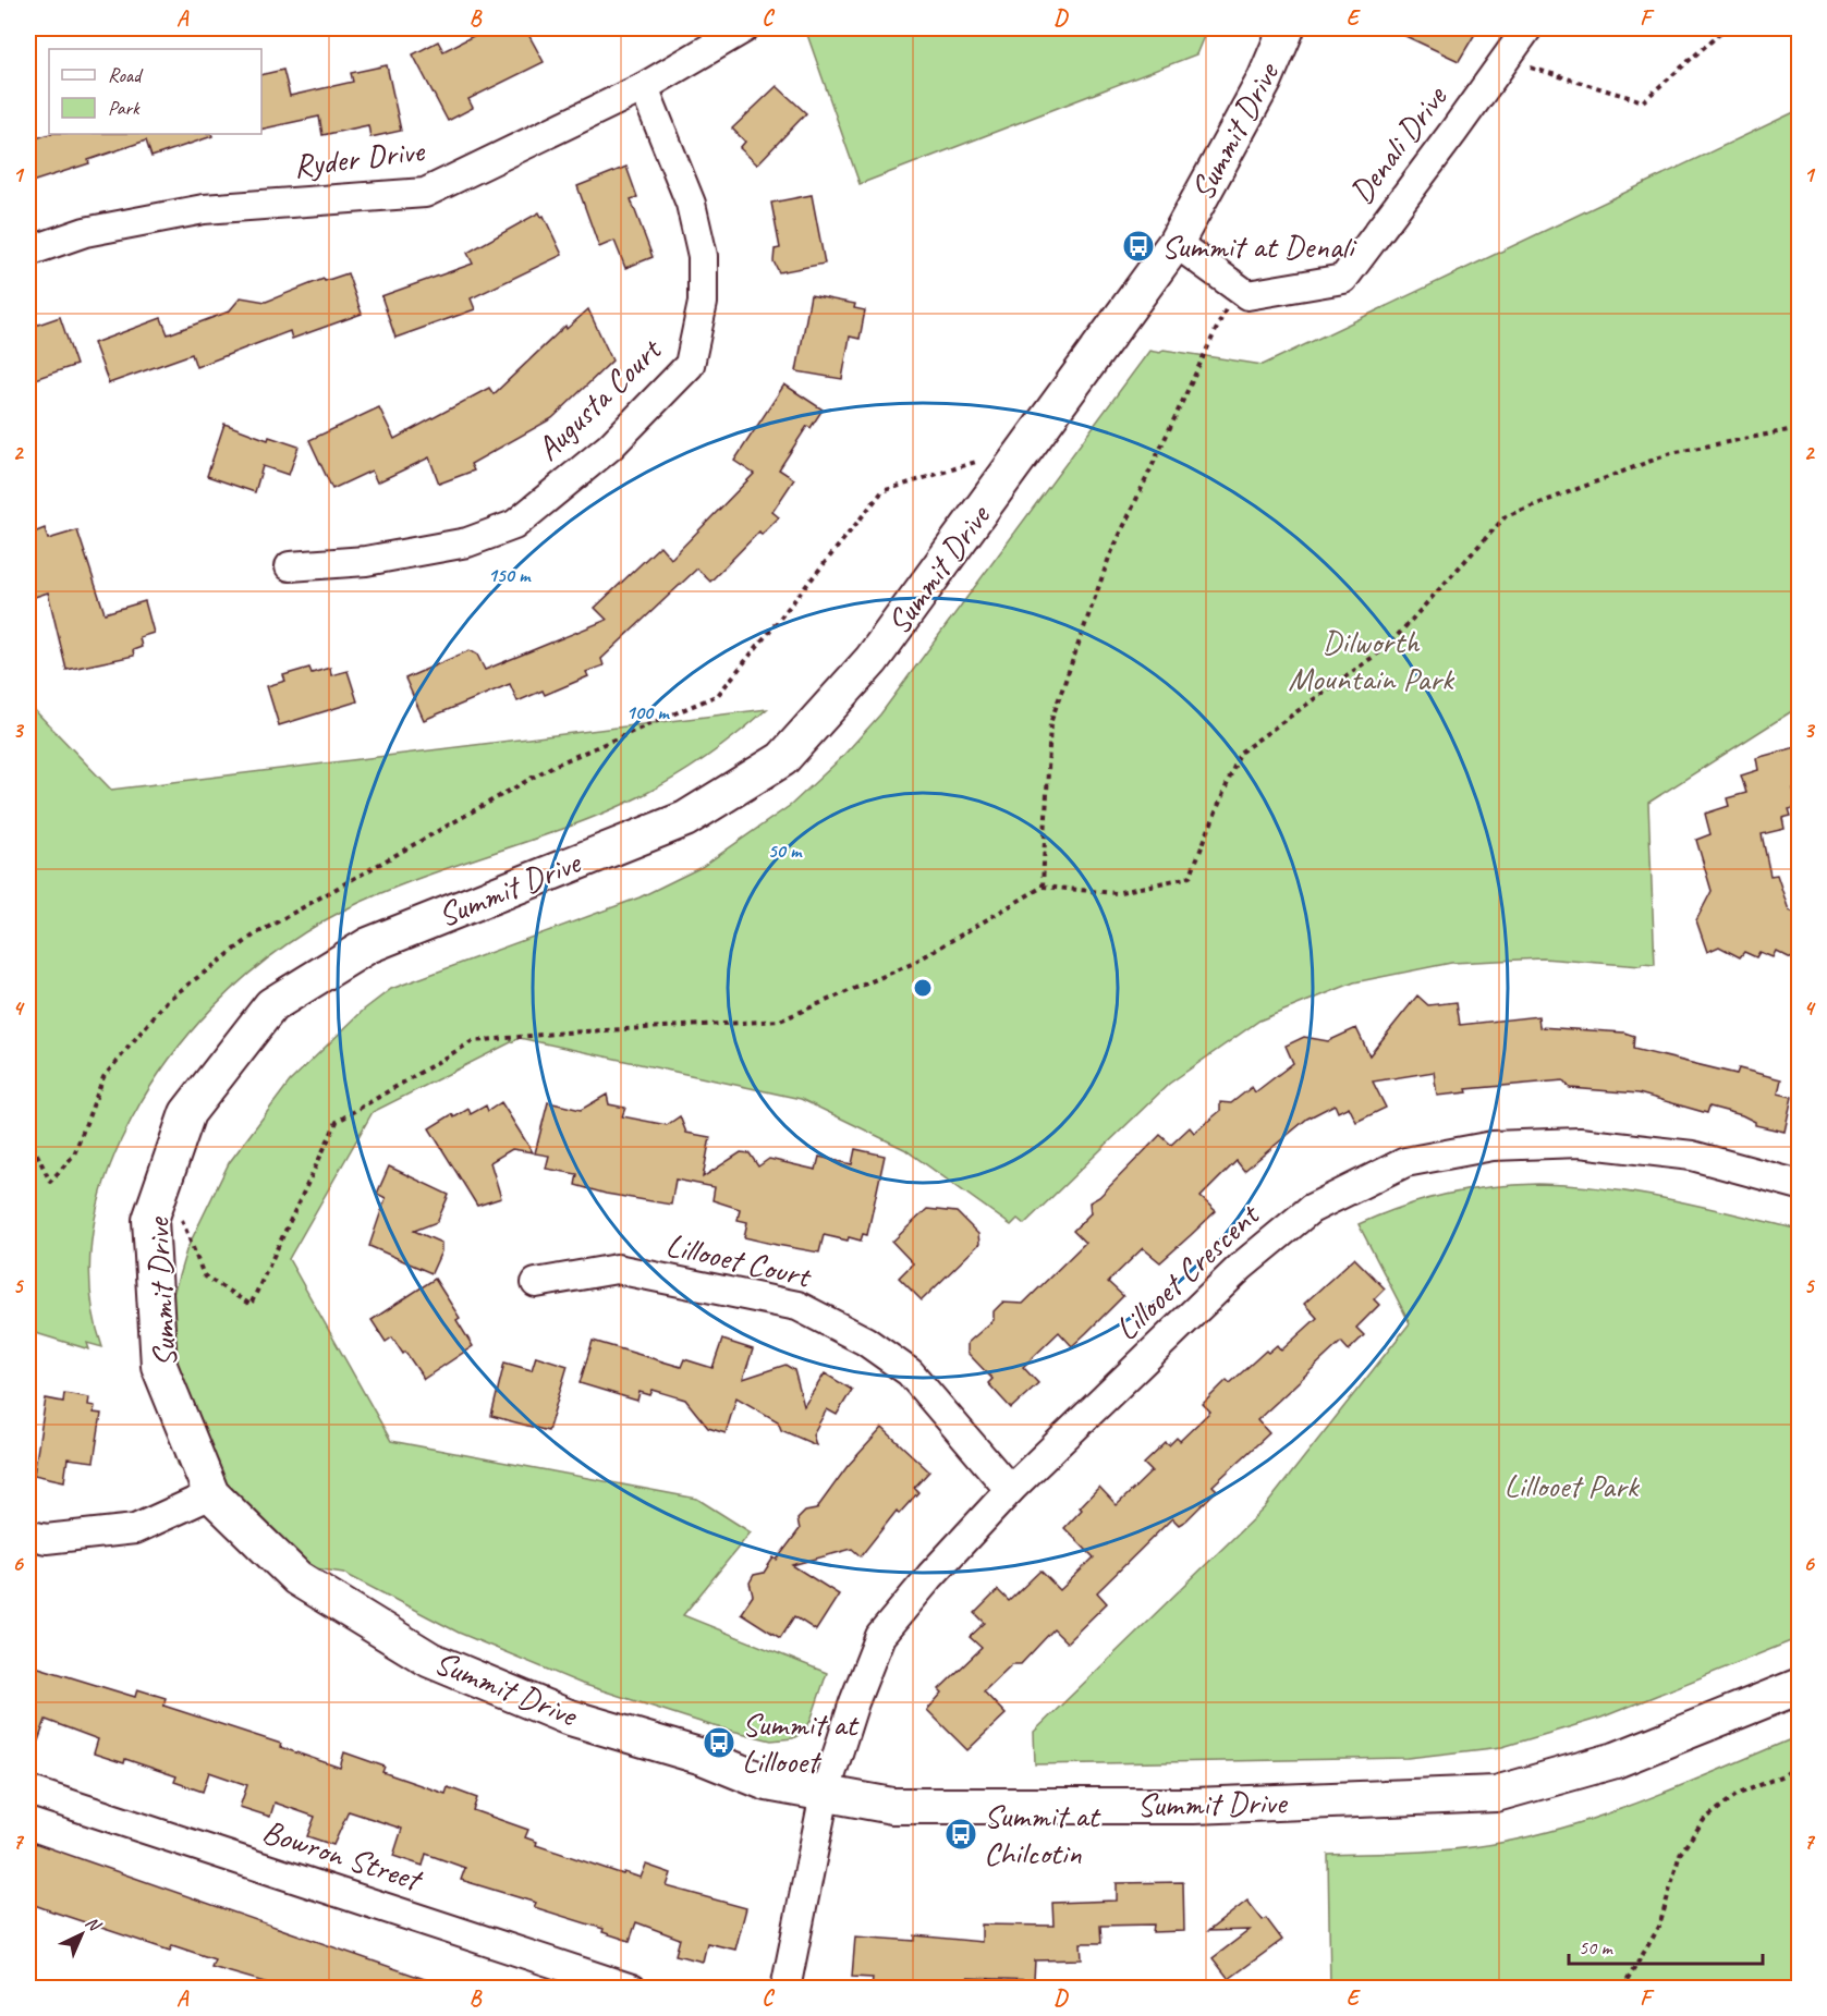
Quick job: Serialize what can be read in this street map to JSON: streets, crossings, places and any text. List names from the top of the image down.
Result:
{
  "streets": {
    "street": [
      "Summit Drive",
      "Denali Drive",
      "Ryder Drive",
      "Augusta Court",
      "Lillooet Court",
      "Lillooet Crescent",
      "Bowron Street"
    ]
  },
  "crossings": [
    ["Summit Drive", "Denali Drive"],
    ["Summit Drive", "Lillooet Crescent"],
    ["Ryder Drive", "Augusta Court"],
    ["Lillooet Court", "Lillooet Crescent"]
  ],
  "parks": ["Dilworth Mountain Park", "Lillooet Park"],
  "places": {
    "bus stop": ["Summit at Denali", "Summit at Lillooet", "Summit at Chilcotin"]
  },
  "legend": ["Road", "Park"],
  "scale_bar": "50 m",
  "north": "top right",
  "grid": {
    "columns": [
      "A",
      "B",
      "C",
      "D",
      "E",
      "F"
    ],
    "rows": [
      "1",
      "2",
      "3",
      "4",
      "5",
      "6",
      "7"
    ]
  },
  "rings": ["150 m", "100 m", "50 m"]
}
